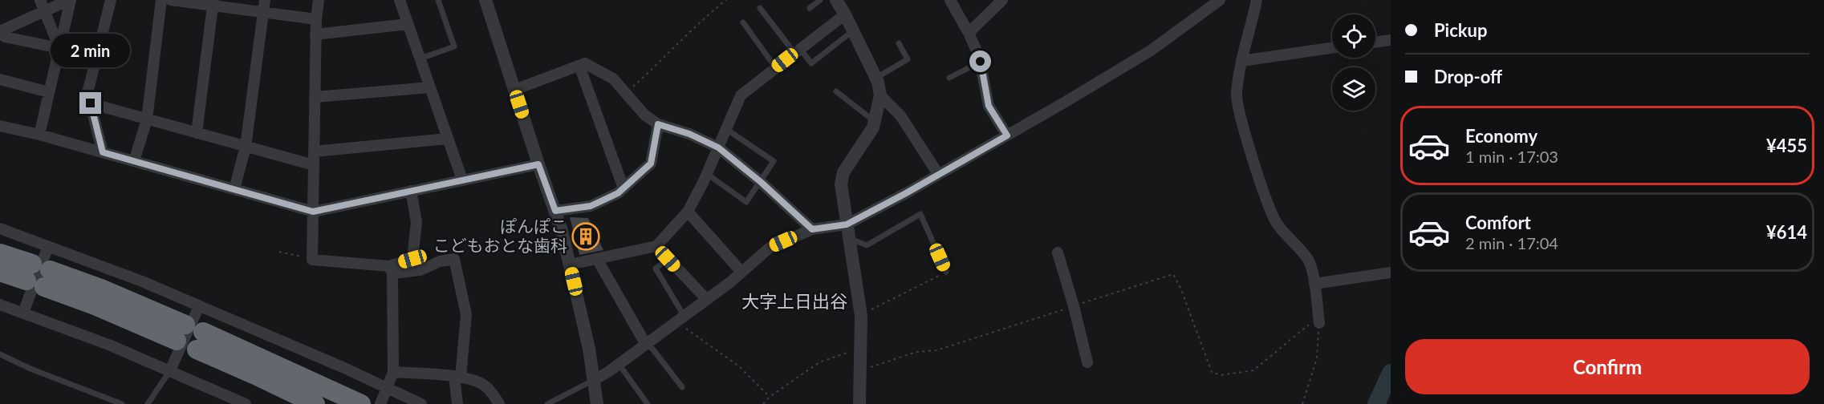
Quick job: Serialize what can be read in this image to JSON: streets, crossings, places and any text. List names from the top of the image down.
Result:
{
  "districts": ["大字上日出谷"],
  "places": {
    "building": ["ぽんぽこ こどもおとな歯科"]
  },
  "page": {
    "banner": ["Pickup", "Drop-off"],
    "bubble": "2 min",
    "list": [
      {
        "name": "Economy",
        "note": "1 min · 17:03",
        "value": "¥455"
      },
      {
        "name": "Comfort",
        "note": "2 min · 17:04",
        "value": "¥614"
      }
    ],
    "buttons": "Confirm"
  }
}
